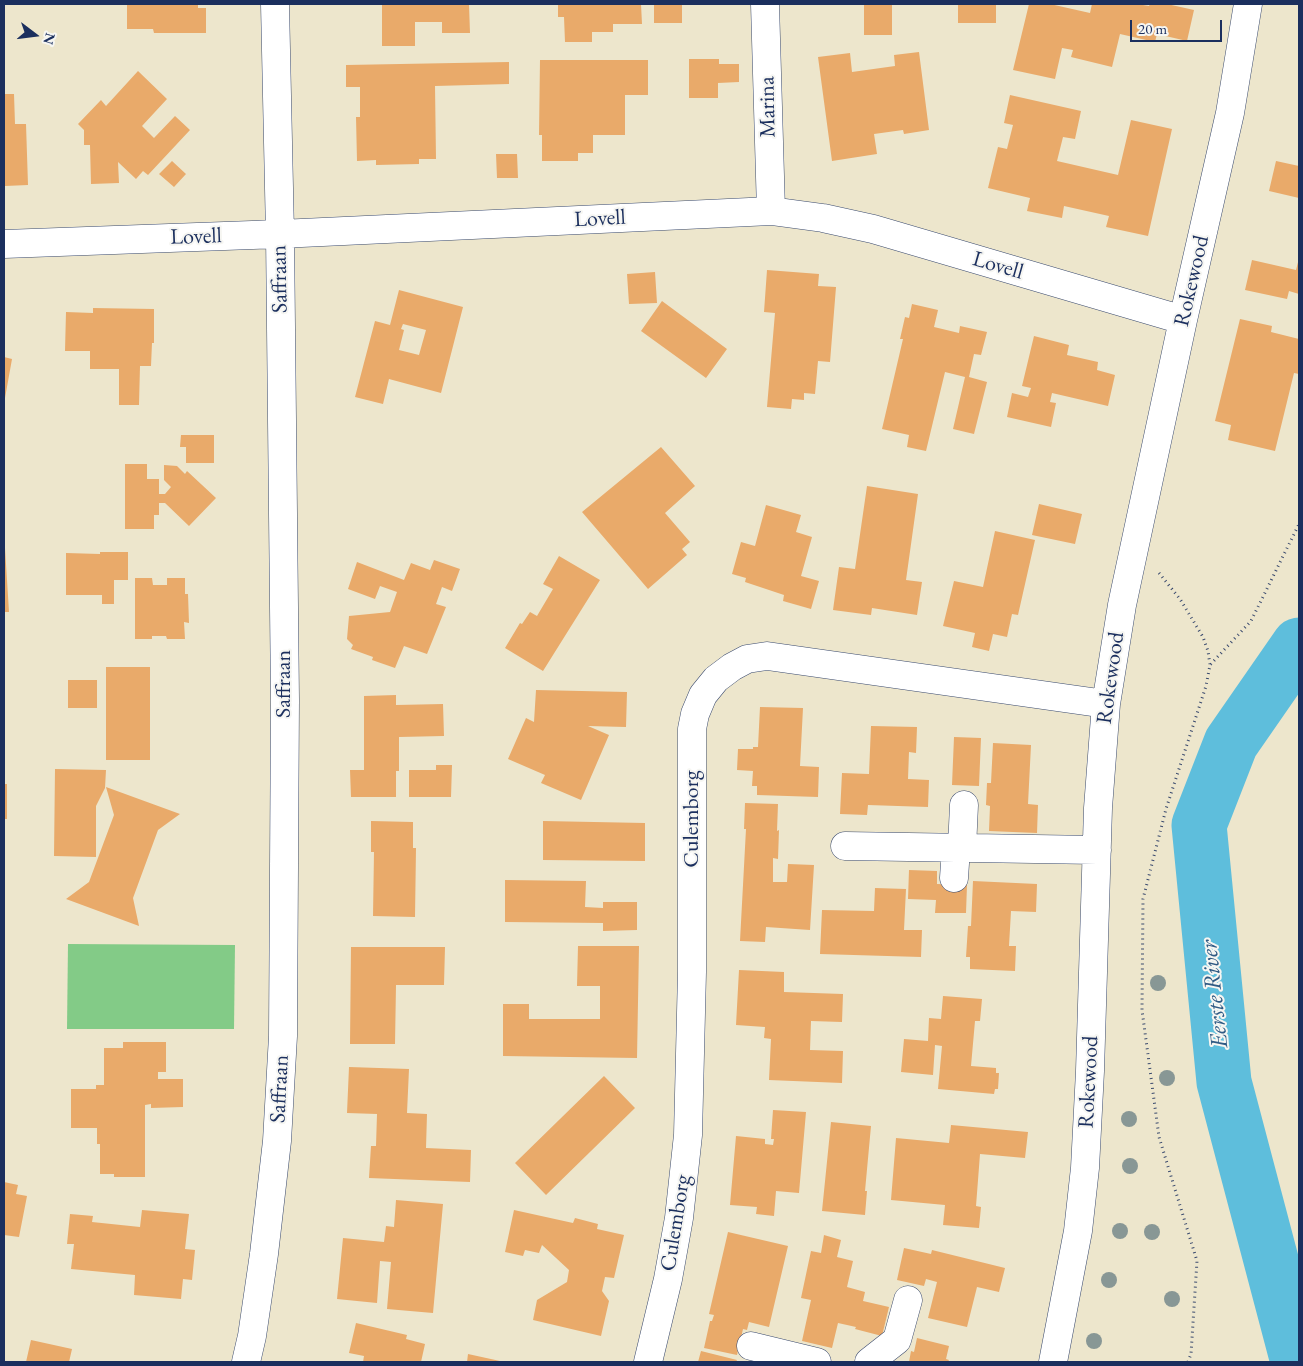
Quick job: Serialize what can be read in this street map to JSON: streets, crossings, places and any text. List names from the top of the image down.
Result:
{
  "streets": {
    "street": [
      "Marina",
      "Lovell",
      "Saffraan",
      "Rokewood",
      "Culemborg"
    ]
  },
  "crossings": [
    ["Marina", "Lovell"],
    ["Lovell", "Saffraan"],
    ["Lovell", "Rokewood"],
    ["Rokewood", "Culemborg"]
  ],
  "water": ["Eerste River"],
  "scale_bar": "20 m",
  "north": "right"
}
